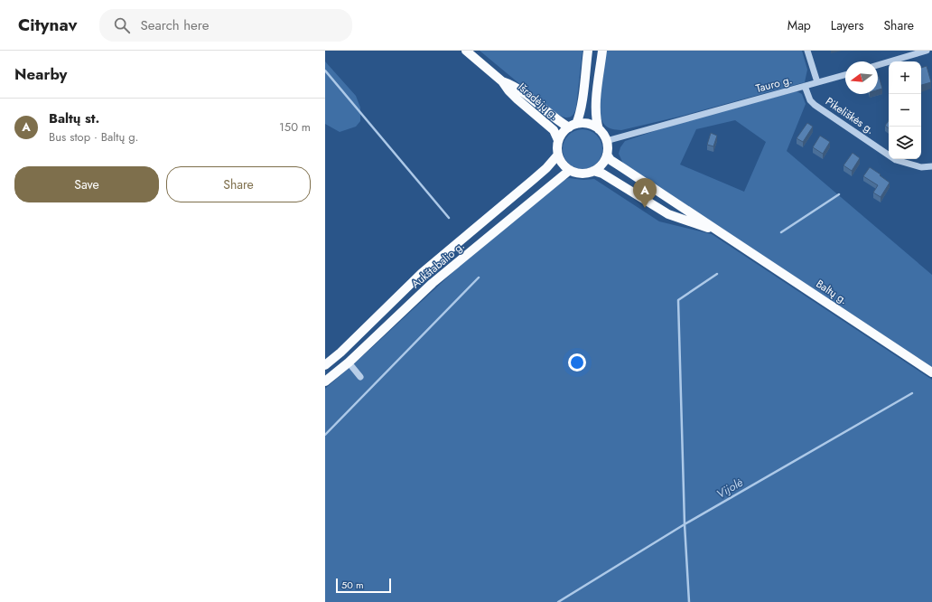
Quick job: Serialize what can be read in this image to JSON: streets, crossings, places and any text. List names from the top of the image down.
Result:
{
  "streets": {
    "main road": ["Išradėjų g.", "Aukštabalio g.", "Baltų g."],
    "street": ["Tauro g.", "Pikeliškės g."]
  },
  "crossings": [
    ["Tauro g.", "Išradėjų g."],
    ["Tauro g.", "Pikeliškės g."],
    ["Tauro g.", "Aukštabalio g."],
    ["Tauro g.", "Baltų g."],
    ["Išradėjų g.", "Aukštabalio g."],
    ["Išradėjų g.", "Baltų g."],
    ["Aukštabalio g.", "Baltų g."]
  ],
  "water": ["Vijolė"],
  "scale_bar": "50 m",
  "north": "left",
  "page": {
    "header": "Citynav",
    "search": "Search here",
    "nav": ["Map", "Layers", "Share"],
    "heading": "Nearby",
    "map_buttons": ["+", "−"],
    "list": [
      {
        "mark": "A",
        "name": "Baltų st.",
        "note": "Bus stop · Baltų g.",
        "value": "150 m"
      }
    ],
    "buttons": ["Save", "Share"],
    "pins": "A",
    "scale": "50 m"
  }
}
